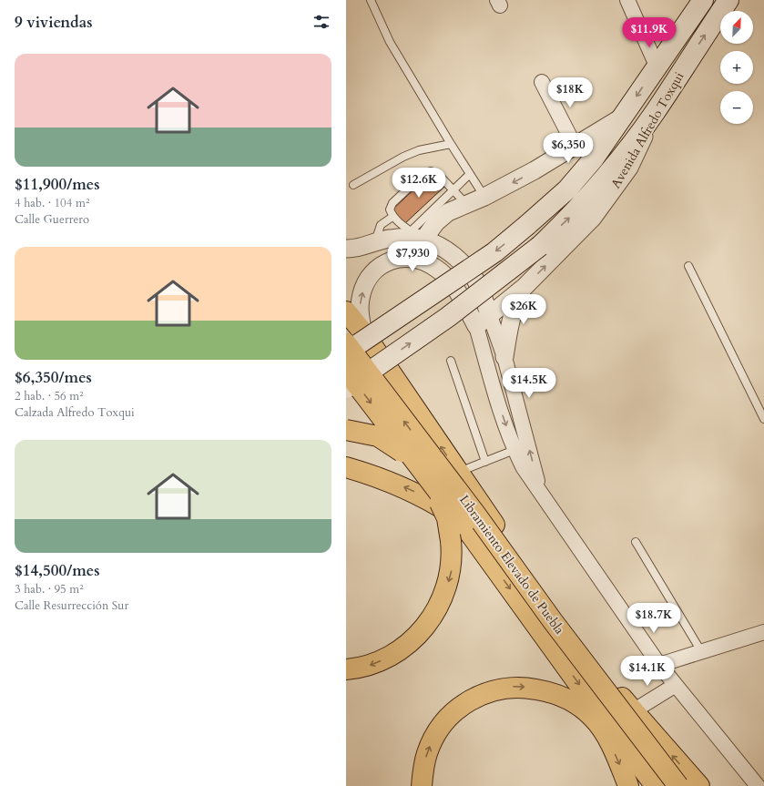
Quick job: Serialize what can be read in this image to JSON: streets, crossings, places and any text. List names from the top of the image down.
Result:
{
  "streets": {
    "main road": ["Avenida Alfredo Toxqui", "Libramiento Elevado de Puebla"]
  },
  "north": "top right",
  "page": {
    "heading": "9 viviendas",
    "map_buttons": ["+", "−"],
    "price": [
      "$11.9K",
      "$18K",
      "$6,350",
      "$12.6K",
      "$7,930",
      "$26K",
      "$14.5K",
      "$18.7K",
      "$14.1K"
    ],
    "list": [
      {
        "name": "$11,900/mes",
        "note": "4 hab. · 104 m² · Calle Guerrero"
      },
      {
        "name": "$6,350/mes",
        "note": "2 hab. · 56 m² · Calzada Alfredo Toxqui"
      },
      {
        "name": "$14,500/mes",
        "note": "3 hab. · 95 m² · Calle Resurrección Sur"
      }
    ]
  }
}
